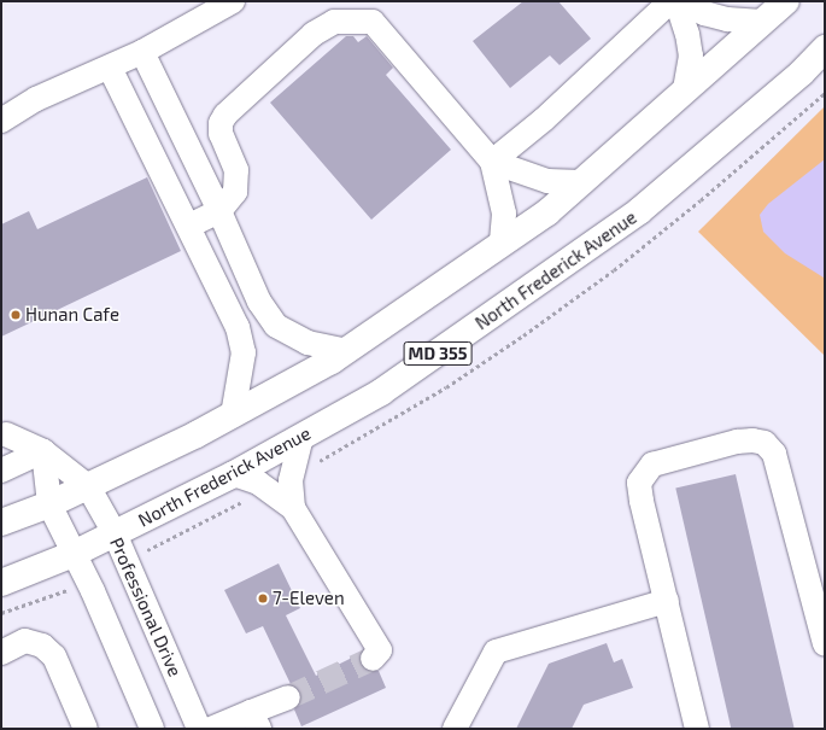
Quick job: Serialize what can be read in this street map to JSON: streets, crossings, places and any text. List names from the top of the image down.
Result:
{
  "streets": {
    "main road": ["North Frederick Avenue", "MD 355"],
    "street": ["Professional Drive"]
  },
  "crossings": [
    ["North Frederick Avenue", "Professional Drive"],
    ["MD 355", "Professional Drive"]
  ],
  "places": ["Hunan Cafe", "7-Eleven"]
}
